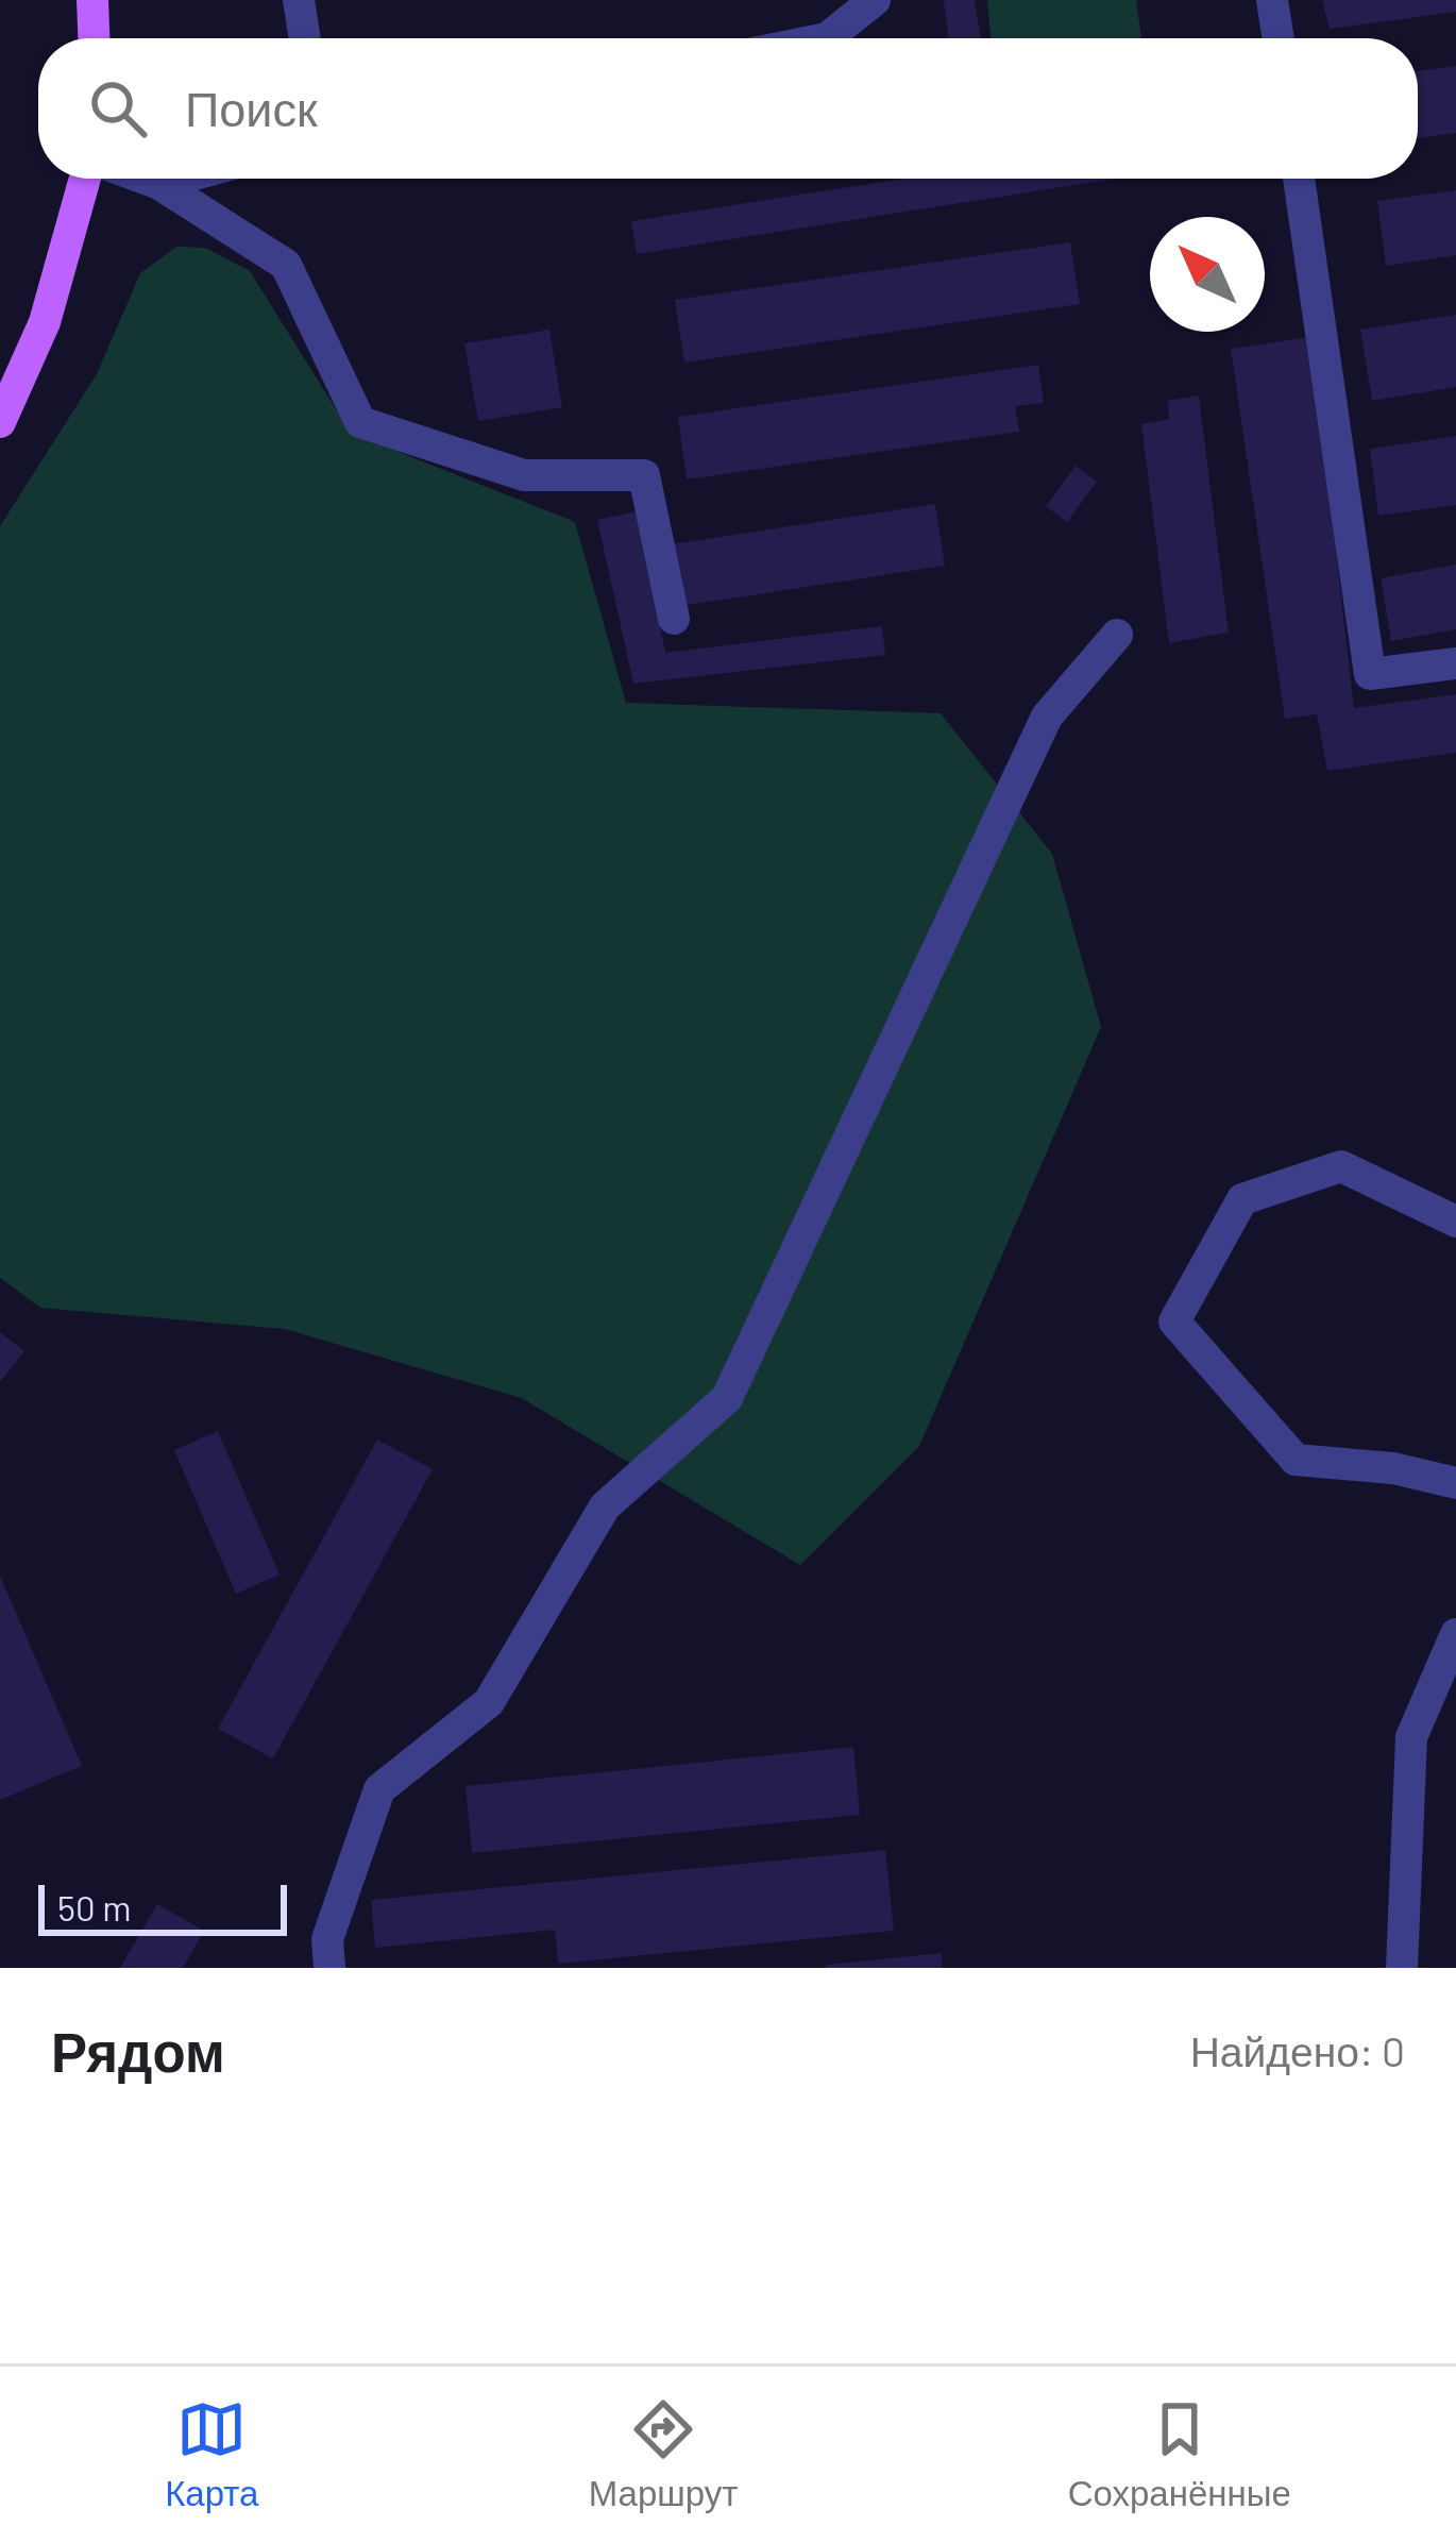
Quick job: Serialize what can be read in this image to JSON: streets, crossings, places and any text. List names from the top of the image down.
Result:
{
  "scale_bar": "50 m",
  "north": "top left",
  "page": {
    "search": "Поиск",
    "scale": "50 m",
    "heading": ["Рядом", "Найдено: 0"],
    "nav": ["Карта", "Маршрут", "Сохранённые"]
  }
}
